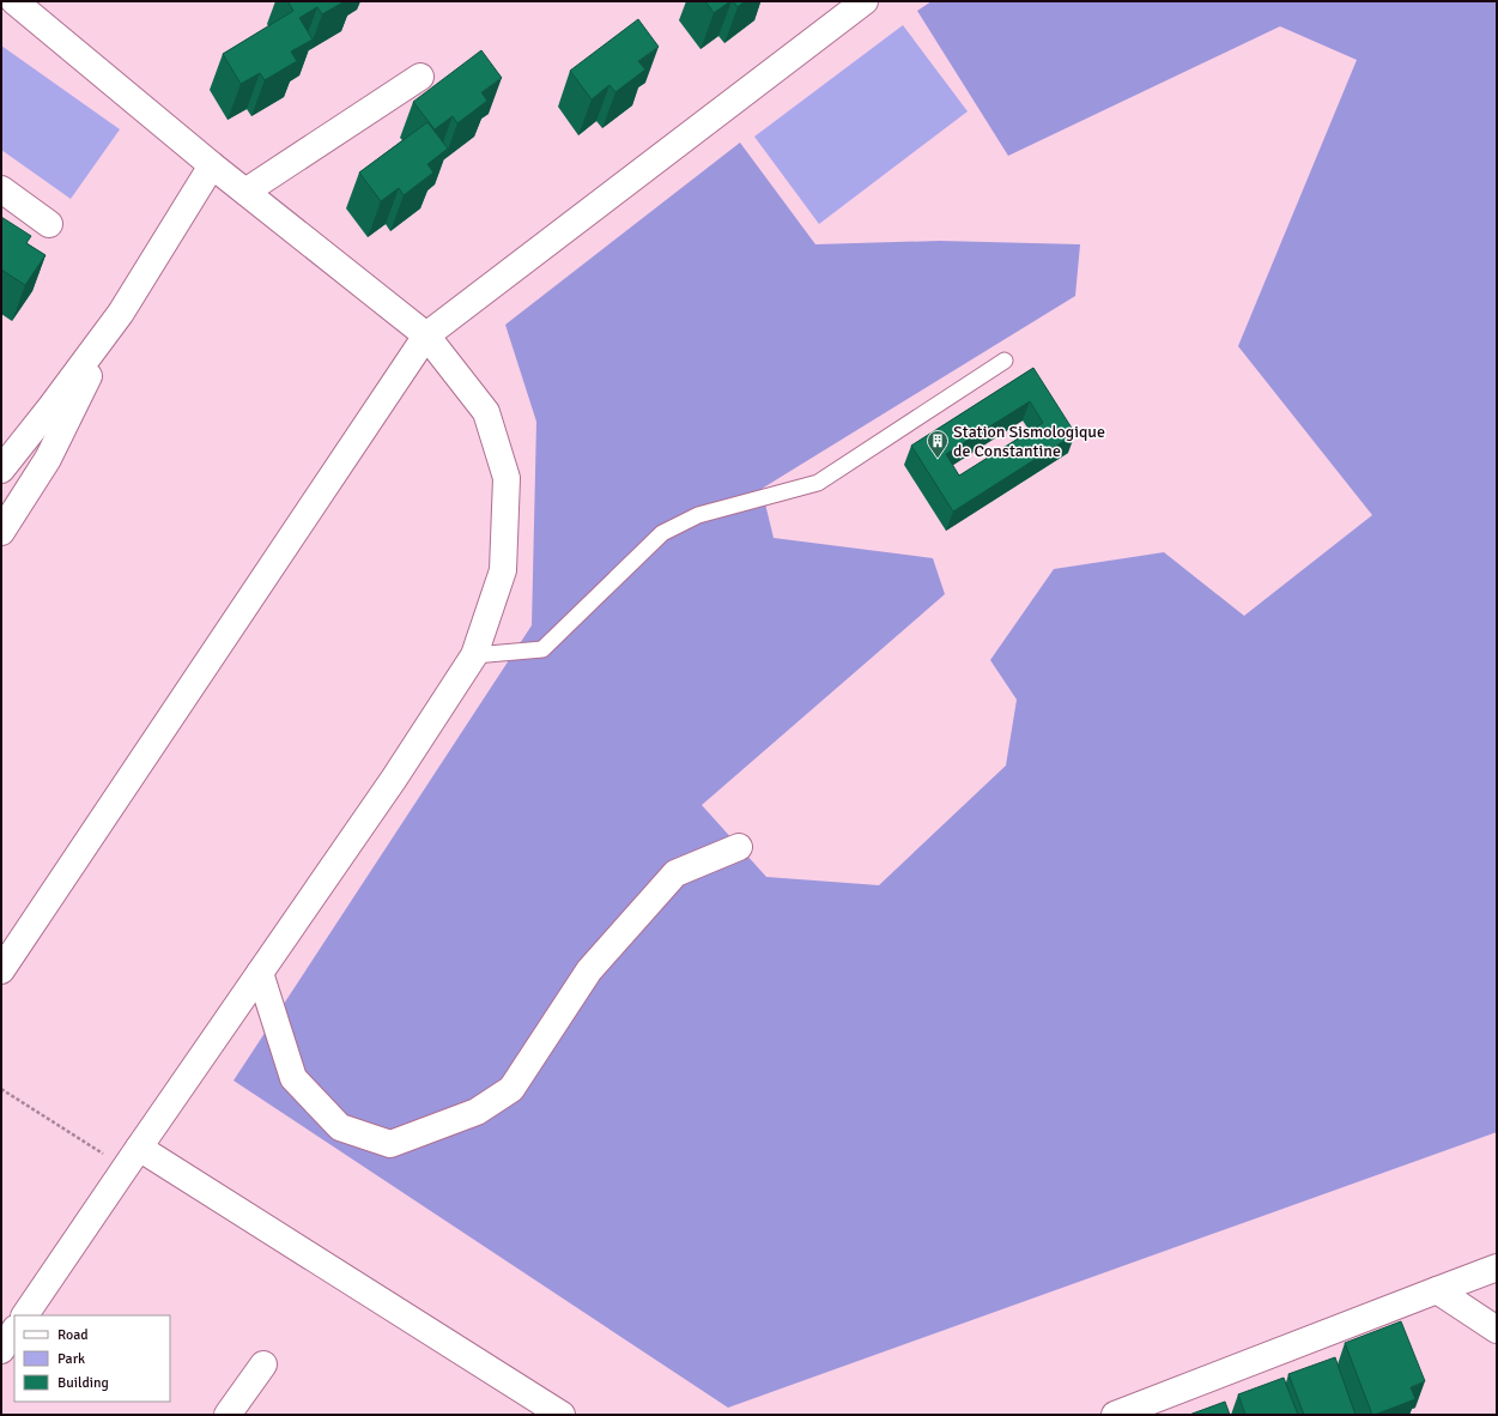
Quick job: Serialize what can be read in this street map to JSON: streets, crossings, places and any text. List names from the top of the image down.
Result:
{
  "places": {
    "building": ["Station Sismologique de Constantine"]
  },
  "legend": ["Road", "Park", "Building"]
}
